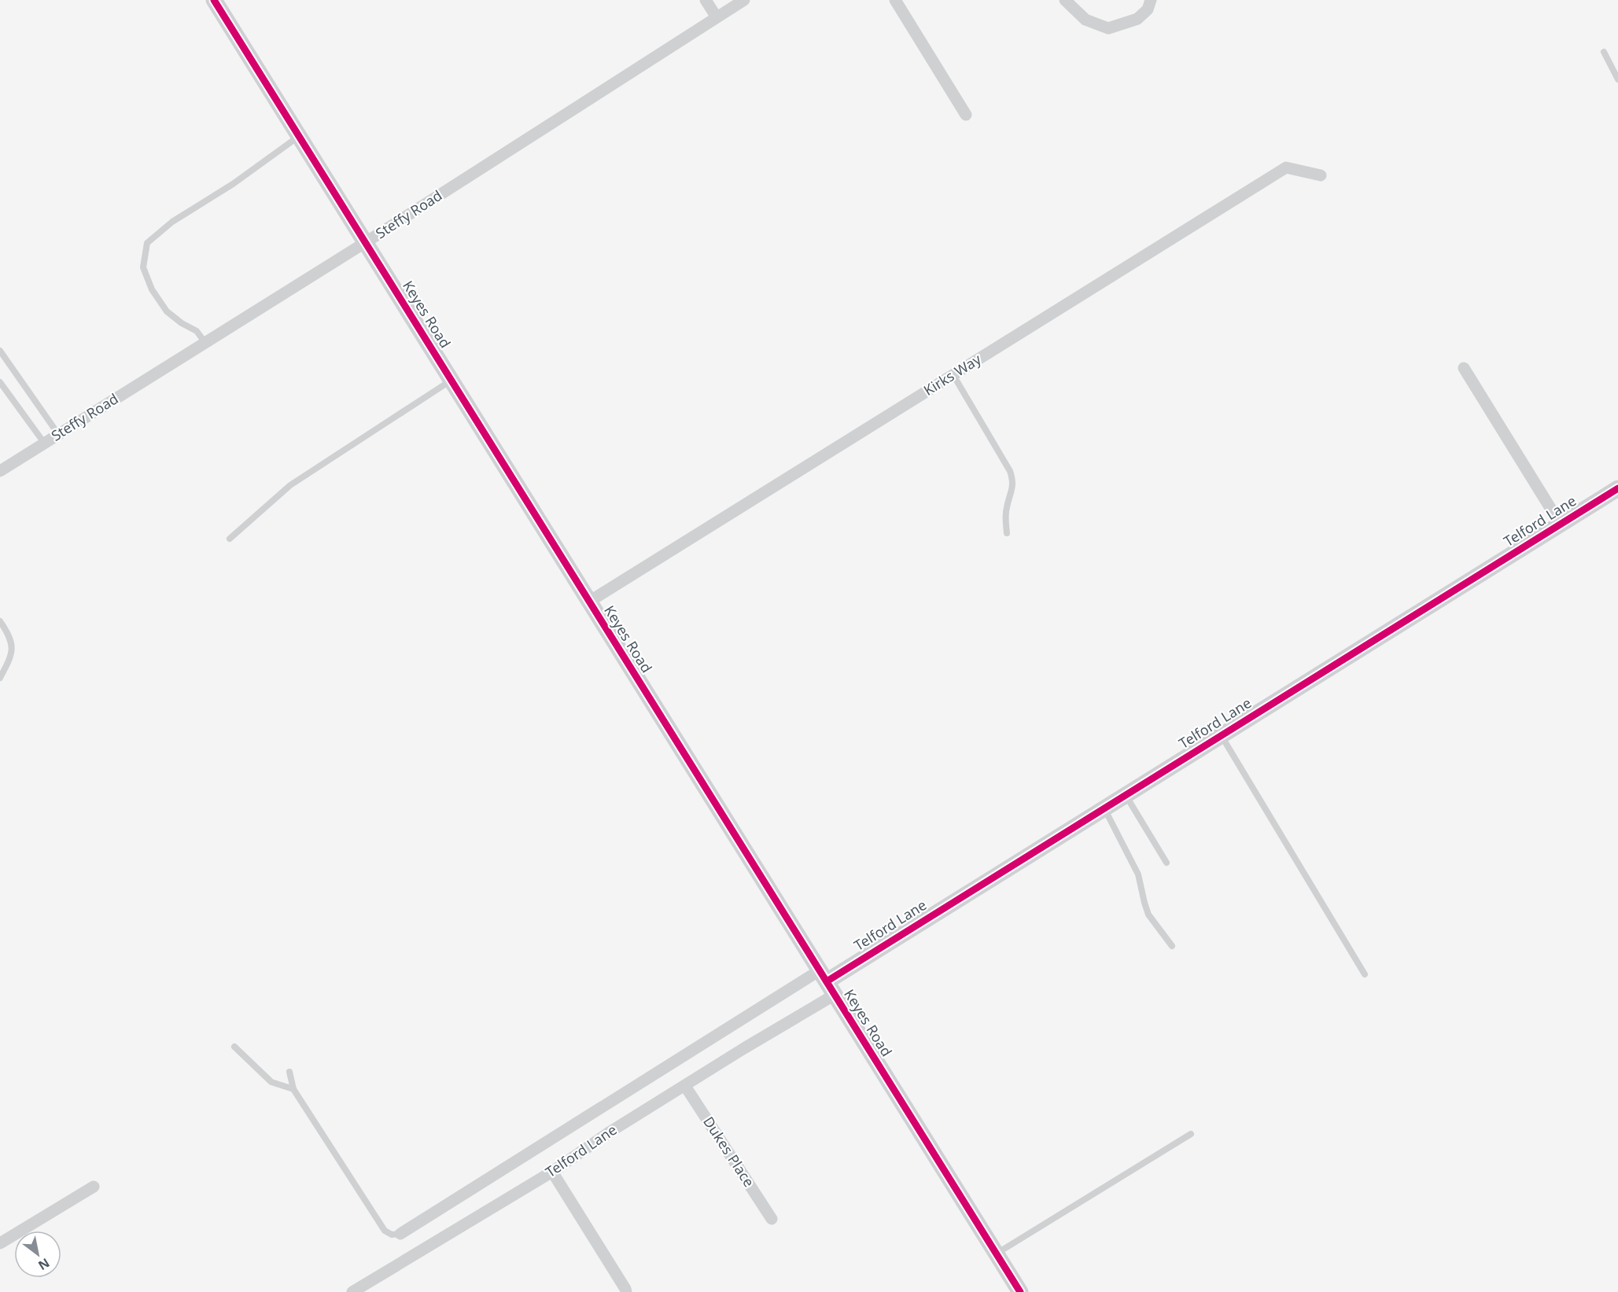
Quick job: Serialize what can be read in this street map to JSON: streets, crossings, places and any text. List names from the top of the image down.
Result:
{
  "streets": {
    "street": [
      "Steffy Road",
      "Keyes Road",
      "Kirks Way",
      "Telford Lane",
      "Dukes Place"
    ]
  },
  "crossings": [
    ["Steffy Road", "Keyes Road"],
    ["Keyes Road", "Kirks Way"],
    ["Keyes Road", "Telford Lane"],
    ["Telford Lane", "Dukes Place"]
  ],
  "north": "bottom right"
}
